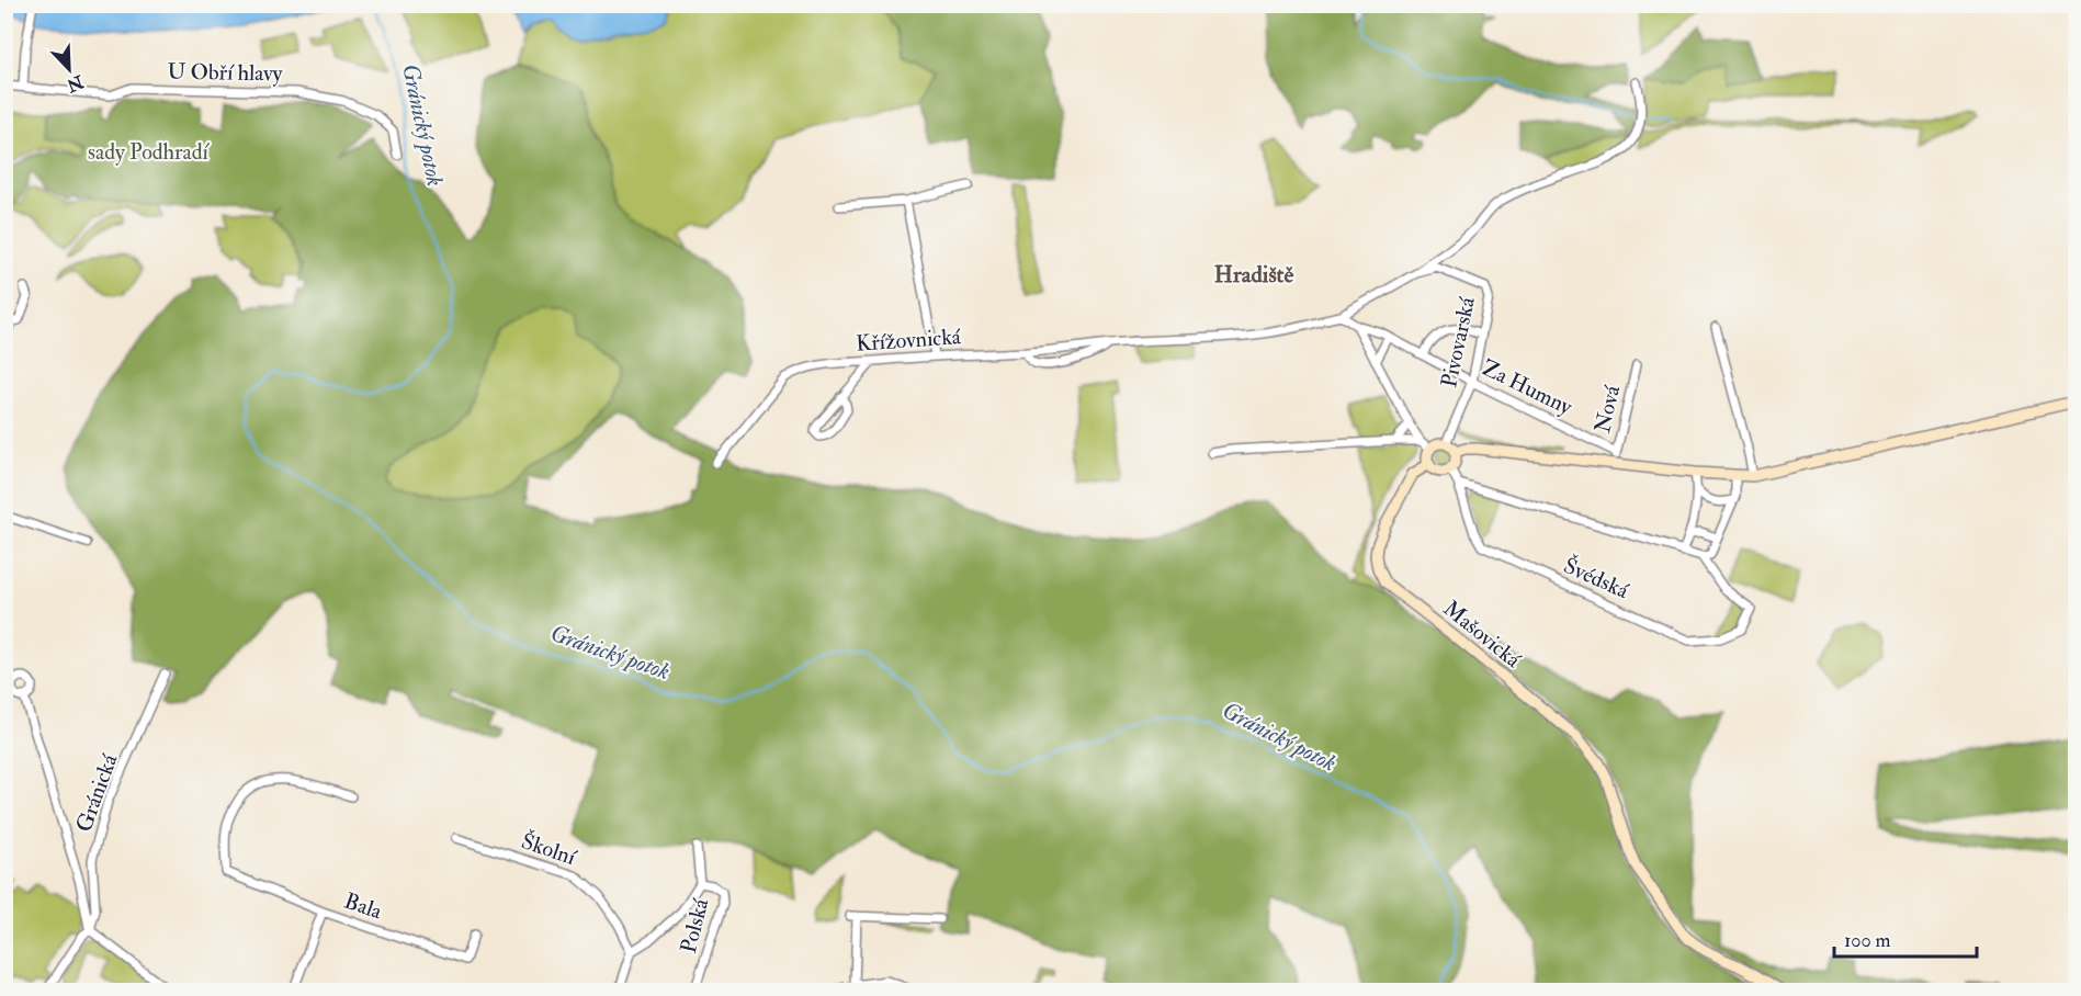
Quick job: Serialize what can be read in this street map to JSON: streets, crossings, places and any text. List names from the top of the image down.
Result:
{
  "streets": {
    "street": [
      "U Obří hlavy",
      "Křížovnická",
      "Pivovarská",
      "Za Humny",
      "Nová",
      "Švédská",
      "Mašovická",
      "Gránická",
      "Školní",
      "Bala",
      "Polská"
    ]
  },
  "crossings": [
    ["Křížovnická", "Pivovarská"],
    ["Pivovarská", "Za Humny"],
    ["Pivovarská", "Mašovická"],
    ["Za Humny", "Nová"]
  ],
  "districts": ["Hradiště"],
  "water": ["Gránický potok"],
  "parks": ["sady Podhradí"],
  "scale_bar": "100 m",
  "north": "bottom right"
}
